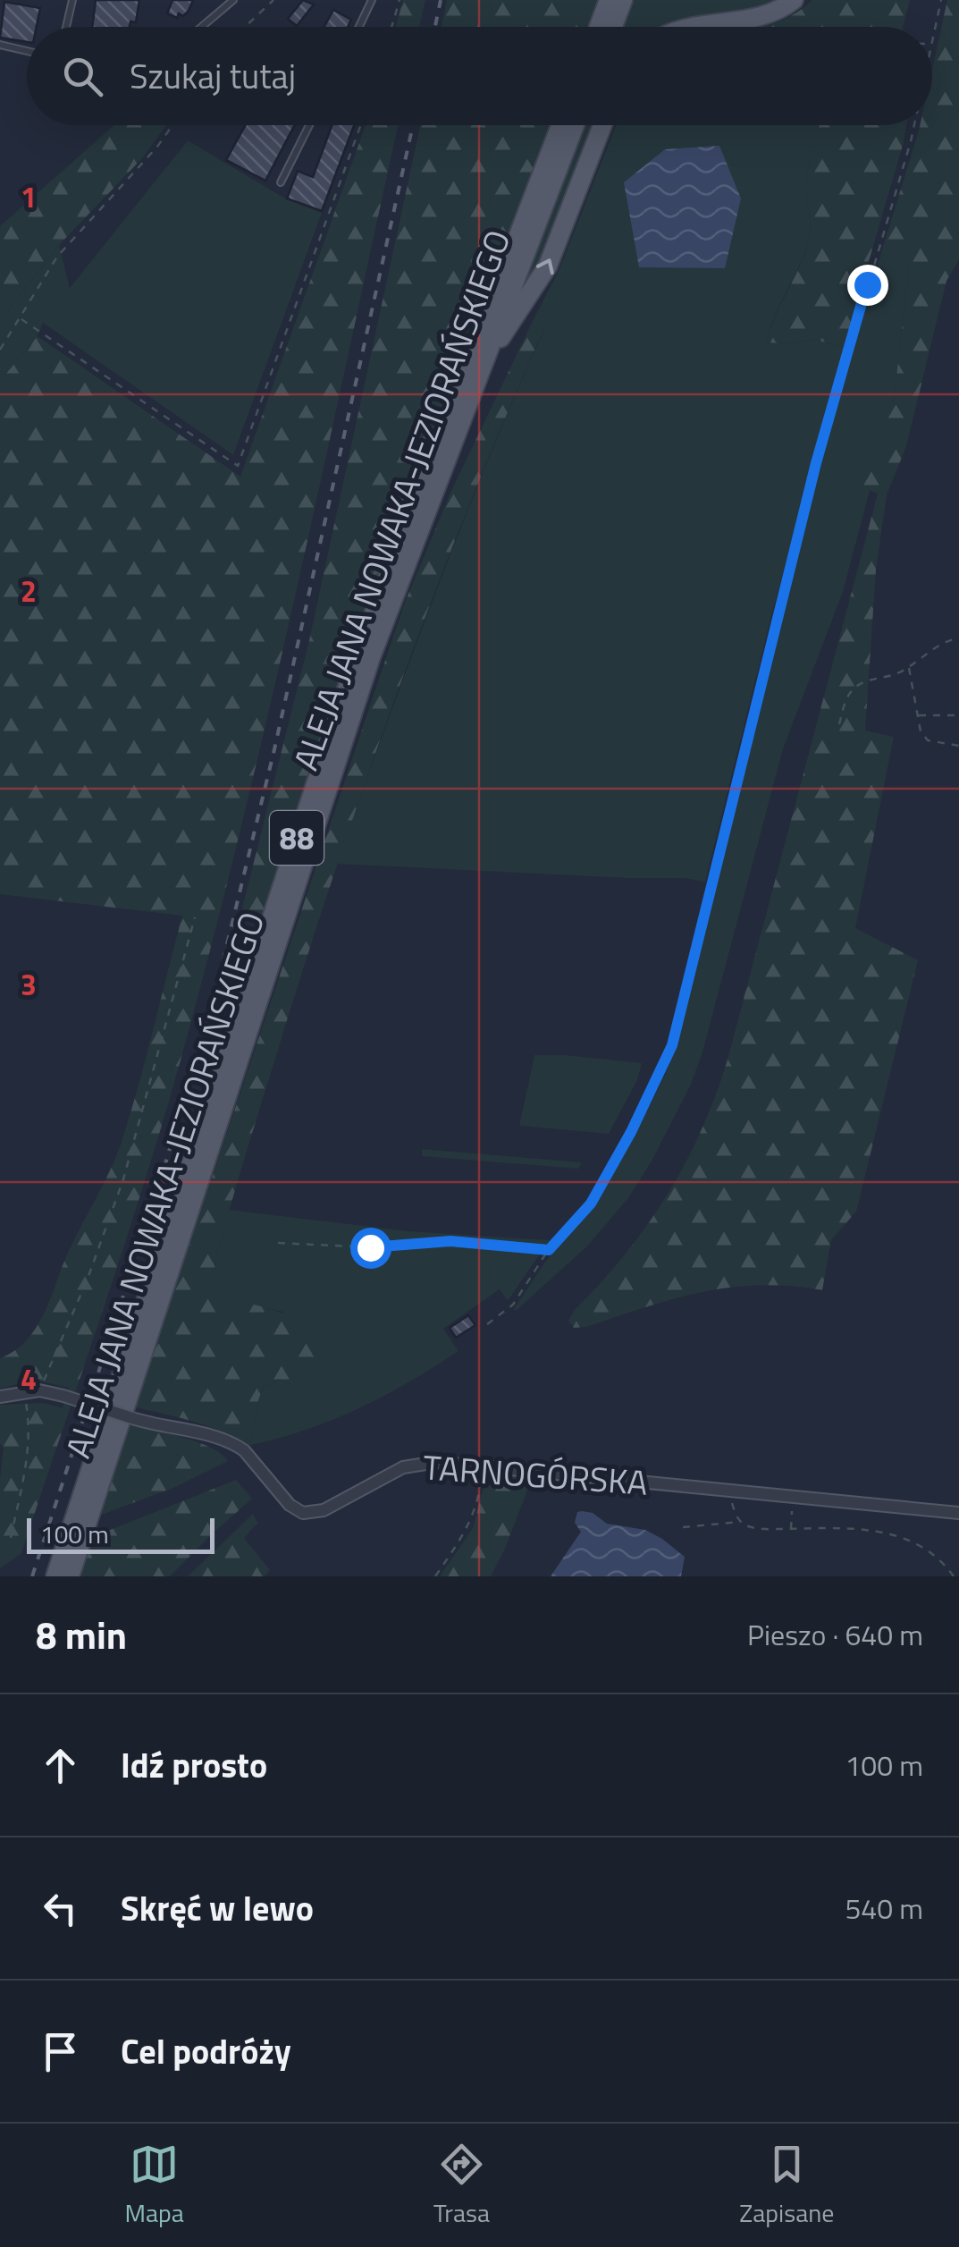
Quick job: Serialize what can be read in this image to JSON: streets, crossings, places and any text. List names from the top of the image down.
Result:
{
  "streets": {
    "main road": ["ALEJA JANA NOWAKA-JEZIORAŃSKIEGO", "88"],
    "street": ["TARNOGÓRSKA"]
  },
  "scale_bar": "100 m",
  "page": {
    "search": "Szukaj tutaj",
    "scale": "100 m",
    "heading": ["8 min", "Pieszo · 640 m"],
    "list": [
      ["Idź prosto", "100 m"],
      ["Skręć w lewo", "540 m"],
      "Cel podróży"
    ],
    "nav": ["Mapa", "Trasa", "Zapisane"]
  },
  "grid": {
    "rows": [
      "1",
      "2",
      "3",
      "4"
    ]
  }
}
